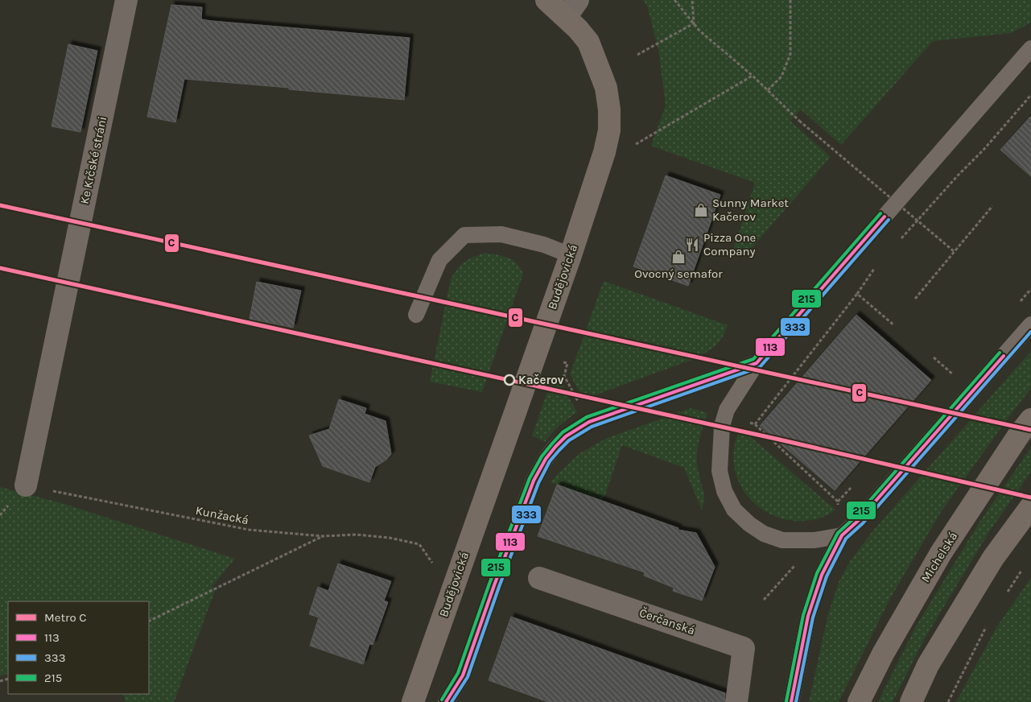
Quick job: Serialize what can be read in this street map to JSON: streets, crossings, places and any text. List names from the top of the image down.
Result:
{
  "streets": {
    "street": [
      "Ke Krčské stráni",
      "Budějovická",
      "Michelská",
      "Čerčanská"
    ],
    "path": ["Kunžacká"]
  },
  "crossings": [
    ["Ke Krčské stráni", "Kunžacká"]
  ],
  "places": {
    "shop": ["Sunny Market Kačerov", "Ovocný semafor"],
    "restaurant": ["Pizza One Company"],
    "other": ["Kačerov"]
  },
  "lines": [
    "metro line C",
    "transit line 215",
    "transit line 113",
    "transit line 333"
  ],
  "legend": [
    "Metro C",
    "113",
    "333",
    "215"
  ]
}
